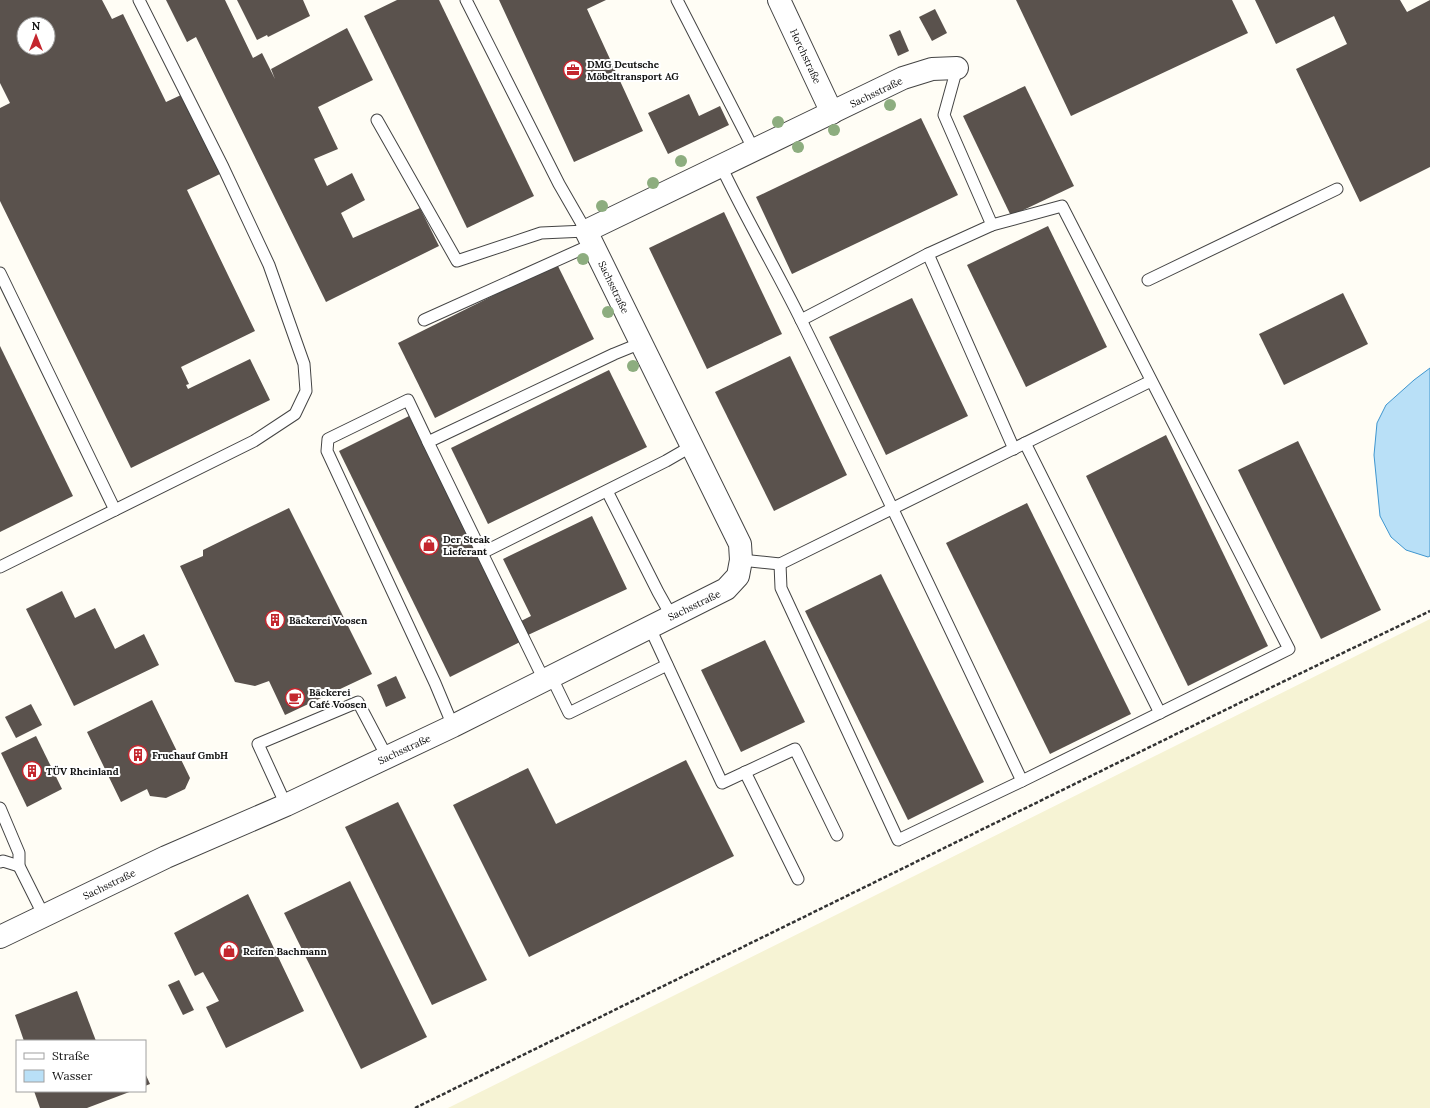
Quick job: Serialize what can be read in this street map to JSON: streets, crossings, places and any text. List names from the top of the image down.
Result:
{
  "streets": {
    "street": ["Horchstraße", "Sachsstraße"]
  },
  "crossings": [
    ["Horchstraße", "Sachsstraße"]
  ],
  "places": {
    "office": ["DMG Deutsche Möbeltransport AG"],
    "shop": ["Der Steak Lieferant", "Reifen Bachmann"],
    "building": ["Bäckerei Voosen", "Fruehauf GmbH", "TÜV Rheinland"],
    "cafe": ["Bäckerei Café Voosen"]
  },
  "legend": ["Straße", "Wasser"],
  "north": "top"
}
